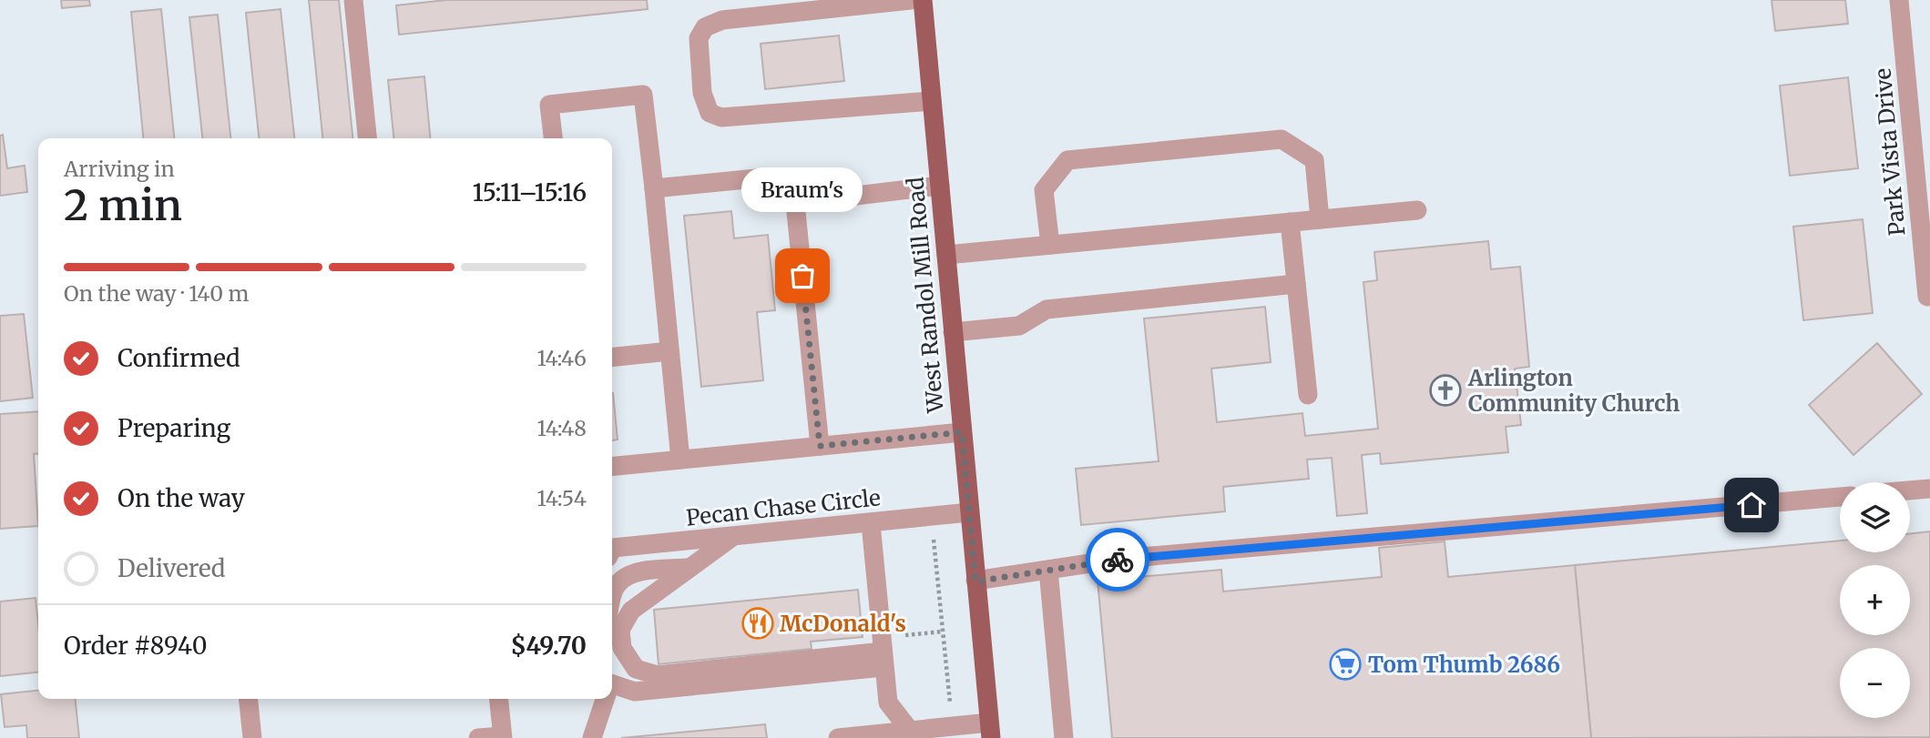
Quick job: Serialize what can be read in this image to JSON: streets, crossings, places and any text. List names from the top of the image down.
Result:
{
  "streets": {
    "main road": ["West Randol Mill Road"],
    "street": ["Park Vista Drive", "Pecan Chase Circle"]
  },
  "crossings": [
    ["West Randol Mill Road", "Pecan Chase Circle"]
  ],
  "places": {
    "other": ["Braum's"],
    "church": ["Arlington Community Church"],
    "restaurant": ["McDonald's"],
    "supermarket": ["Tom Thumb 2686"]
  },
  "page": {
    "heading": ["2 min", "Arriving in", "15:11–15:16"],
    "panel": ["Order #8940", "$49.70"],
    "bubble": "Braum's",
    "bar": "On the way · 140 m",
    "list": [
      ["Confirmed", "14:46"],
      ["Preparing", "14:48"],
      ["On the way", "14:54"],
      "Delivered"
    ],
    "map_buttons": ["+", "−"]
  }
}
